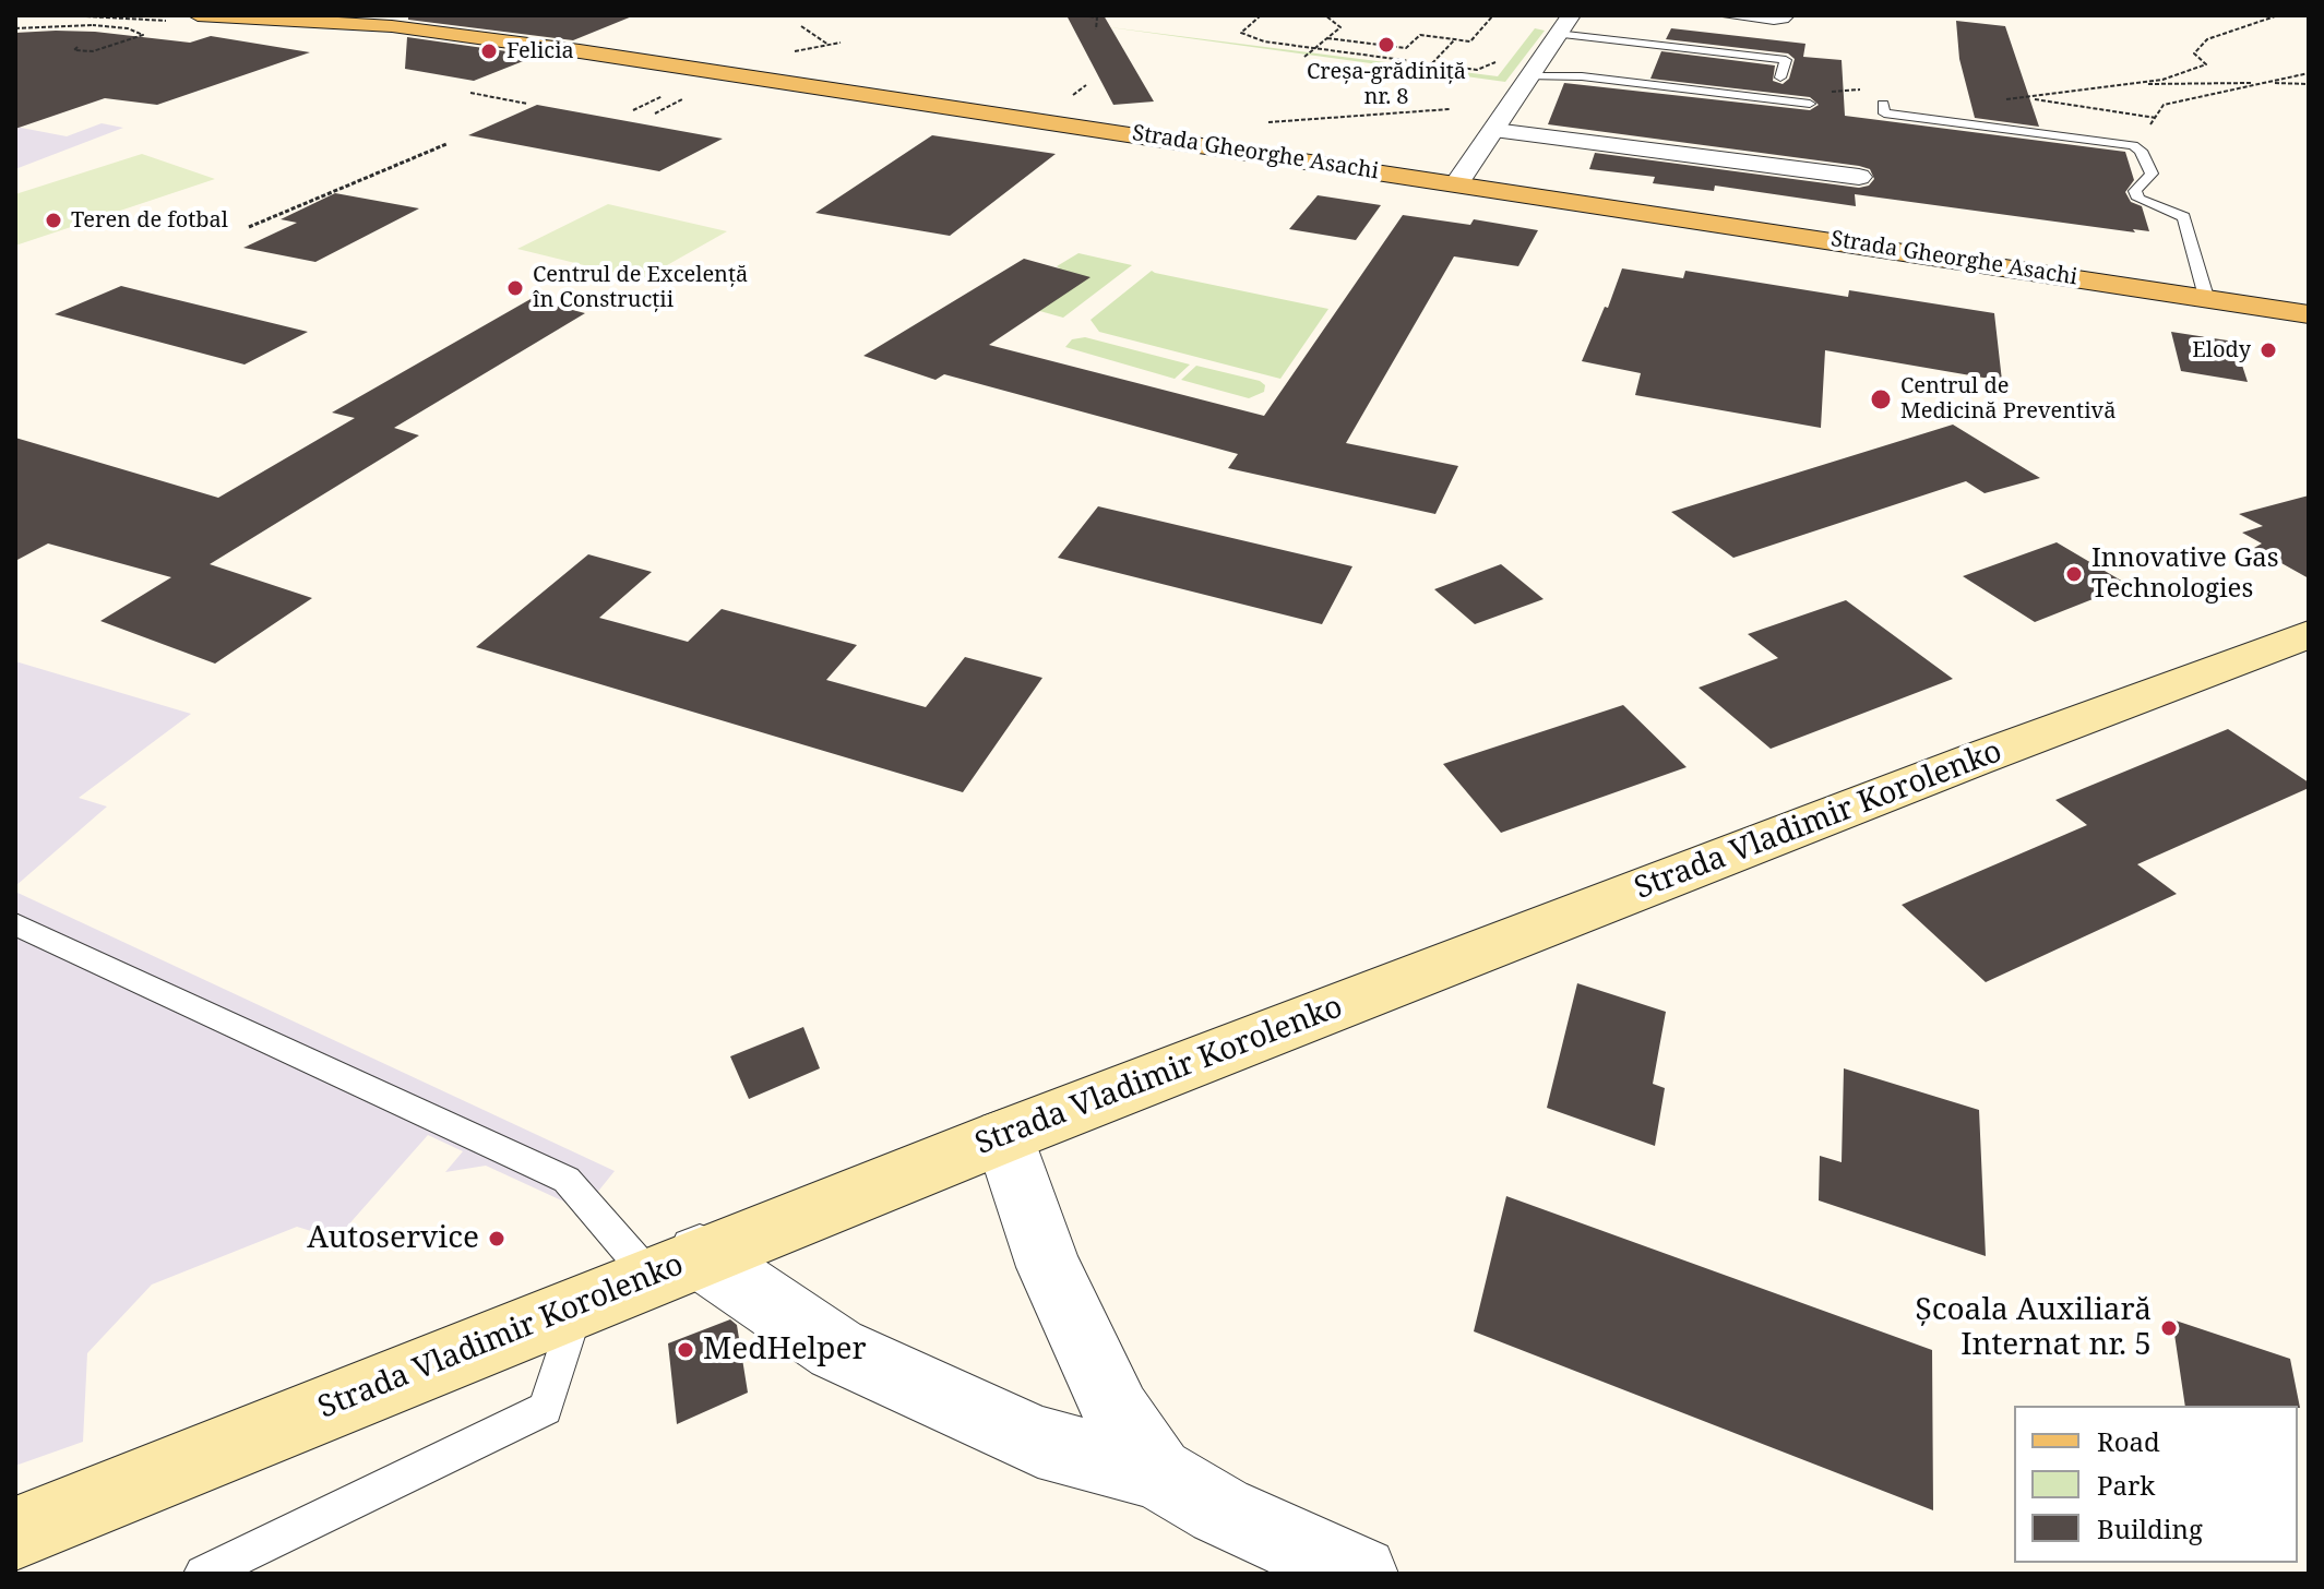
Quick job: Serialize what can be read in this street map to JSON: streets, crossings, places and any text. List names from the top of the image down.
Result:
{
  "streets": {
    "main road": ["Strada Gheorghe Asachi", "Strada Vladimir Korolenko"]
  },
  "places": [
    "Creșa-grădiniță nr. 8",
    "Felicia",
    "Teren de fotbal",
    "Centrul de Excelență în Construcții",
    "Elody",
    "Centrul de Medicină Preventivă",
    "Innovative Gas Technologies",
    "Autoservice",
    "Școala Auxiliară Internat nr. 5",
    "MedHelper"
  ],
  "legend": ["Road", "Park", "Building"]
}
